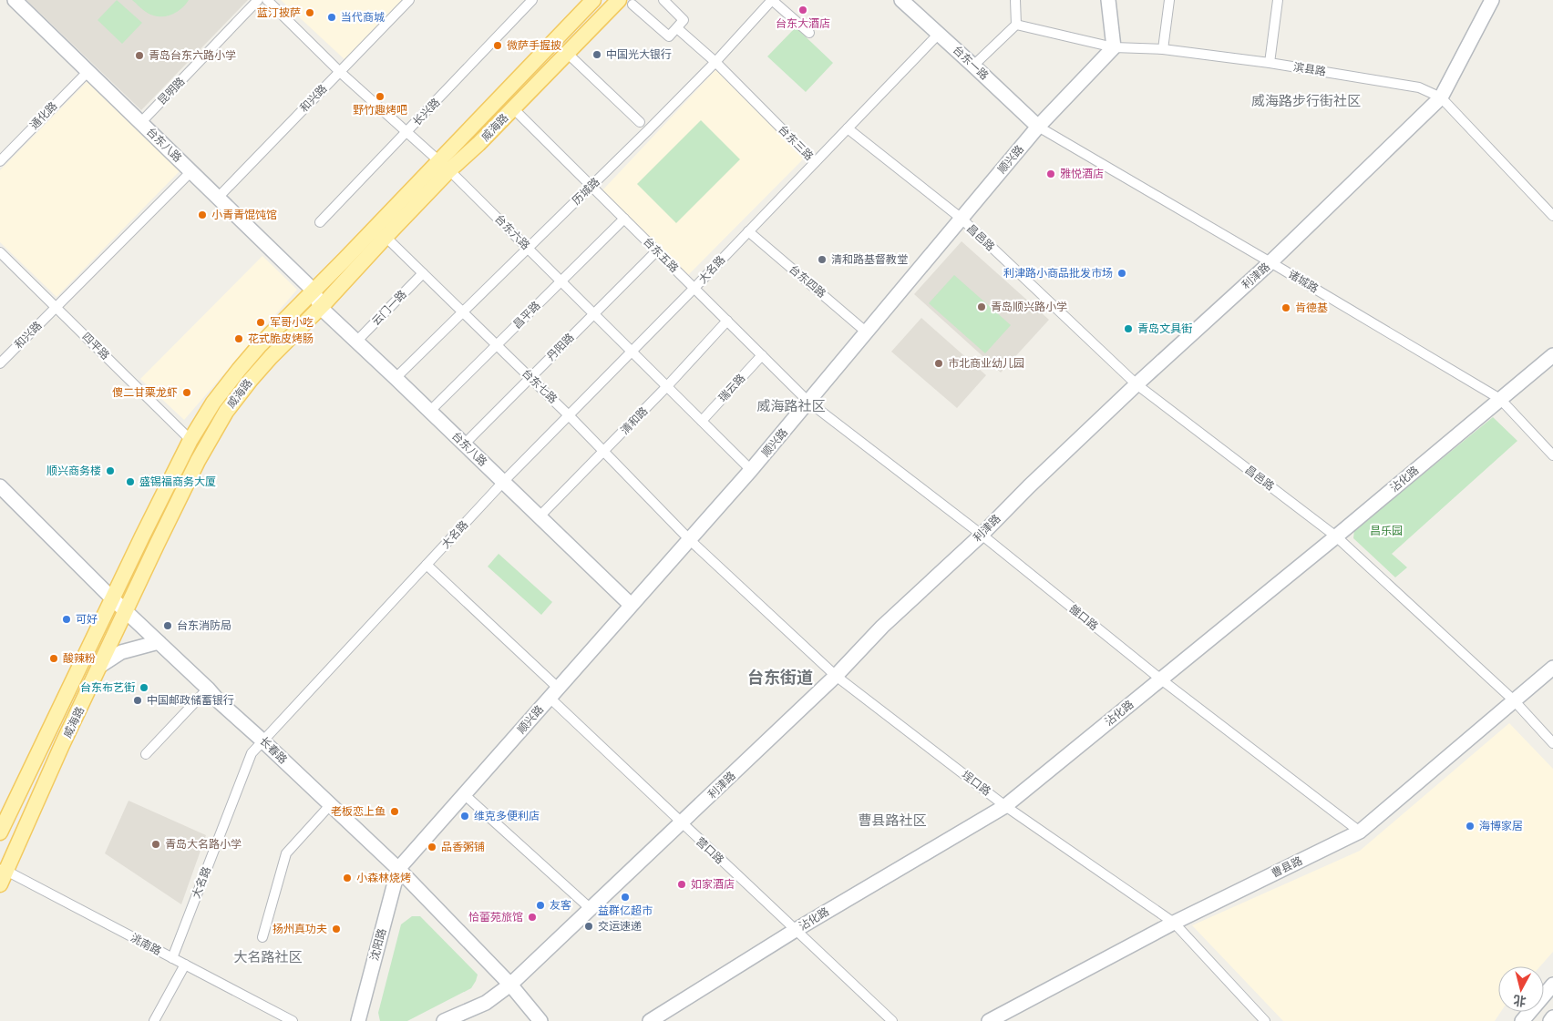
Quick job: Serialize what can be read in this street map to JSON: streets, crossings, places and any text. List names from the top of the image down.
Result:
{
  "streets": {
    "main road": ["威海路"],
    "street": [
      "台东一路",
      "滨县路",
      "昆明路",
      "和兴路",
      "长兴路",
      "通化路",
      "台东三路",
      "台东八路",
      "顺兴路",
      "历城路",
      "台东六路",
      "昌邑路",
      "台东五路",
      "大名路",
      "利津路",
      "台东四路",
      "诸城路",
      "云门一路",
      "昌平路",
      "四平路",
      "丹阳路",
      "台东七路",
      "瑞云路",
      "清和路",
      "沾化路",
      "雒口路",
      "长春路",
      "埕口路",
      "营口路",
      "曹县路",
      "洮南路",
      "沈阳路"
    ]
  },
  "crossings": [
    ["台东一路", "顺兴路"],
    ["台东一路", "诸城路"],
    ["滨县路", "顺兴路"],
    ["滨县路", "利津路"],
    ["昆明路", "台东八路"],
    ["和兴路", "台东八路"],
    ["和兴路", "台东六路"],
    ["和兴路", "四平路"],
    ["长兴路", "台东六路"],
    ["通化路", "台东八路"],
    ["威海路", "台东八路"],
    ["威海路", "台东六路"],
    ["威海路", "台东五路"],
    ["威海路", "四平路"],
    ["威海路", "台东七路"],
    ["威海路", "长春路"],
    ["威海路", "洮南路"],
    ["台东三路", "历城路"],
    ["台东三路", "大名路"],
    ["台东八路", "顺兴路"],
    ["台东八路", "历城路"],
    ["台东八路", "大名路"],
    ["台东八路", "云门一路"],
    ["台东八路", "昌平路"],
    ["台东八路", "丹阳路"],
    ["台东八路", "清和路"],
    ["顺兴路", "台东六路"],
    ["顺兴路", "昌邑路"],
    ["顺兴路", "台东五路"],
    ["顺兴路", "台东四路"],
    ["顺兴路", "诸城路"],
    ["顺兴路", "台东七路"],
    ["顺兴路", "雒口路"],
    ["顺兴路", "长春路"],
    ["顺兴路", "埕口路"],
    ["顺兴路", "营口路"],
    ["顺兴路", "沈阳路"],
    ["历城路", "台东六路"],
    ["历城路", "台东五路"],
    ["历城路", "台东七路"],
    ["台东六路", "大名路"],
    ["台东六路", "昌平路"],
    ["台东六路", "丹阳路"],
    ["台东六路", "瑞云路"],
    ["台东六路", "清和路"],
    ["昌邑路", "利津路"],
    ["昌邑路", "沾化路"],
    ["昌邑路", "曹县路"],
    ["台东五路", "大名路"],
    ["台东五路", "昌平路"],
    ["台东五路", "丹阳路"],
    ["台东五路", "瑞云路"],
    ["台东五路", "清和路"],
    ["台东五路", "雒口路"],
    ["大名路", "台东四路"],
    ["大名路", "台东七路"],
    ["大名路", "长春路"],
    ["大名路", "营口路"],
    ["大名路", "洮南路"],
    ["利津路", "诸城路"],
    ["利津路", "雒口路"],
    ["利津路", "长春路"],
    ["利津路", "埕口路"],
    ["利津路", "营口路"],
    ["诸城路", "沾化路"],
    ["云门一路", "台东七路"],
    ["昌平路", "台东七路"],
    ["丹阳路", "台东七路"],
    ["台东七路", "清和路"],
    ["台东七路", "埕口路"],
    ["沾化路", "雒口路"],
    ["沾化路", "埕口路"],
    ["沾化路", "营口路"],
    ["雒口路", "曹县路"],
    ["长春路", "沈阳路"],
    ["埕口路", "曹县路"]
  ],
  "districts": [
    "威海路步行街社区",
    "威海路社区",
    "台东街道",
    "曹县路社区",
    "大名路社区"
  ],
  "parks": ["昌乐园"],
  "places": [
    "台东大酒店",
    "蓝汀披萨",
    "当代商城",
    "微萨手握披",
    "中国光大银行",
    "青岛台东六路小学",
    "野竹趣烤吧",
    "雅悦酒店",
    "小青青馄饨馆",
    "清和路基督教堂",
    "利津路小商品批发市场",
    "青岛顺兴路小学",
    "肯德基",
    "军哥小吃",
    "青岛文具街",
    "花式脆皮烤肠",
    "市北商业幼儿园",
    "傻二甘栗龙虾",
    "顺兴商务楼",
    "盛锡福商务大厦",
    "可好",
    "台东消防局",
    "酸辣粉",
    "台东布艺街",
    "中国邮政储蓄银行",
    "老板恋上鱼",
    "维克多便利店",
    "海博家居",
    "青岛大名路小学",
    "品香粥铺",
    "小森林烧烤",
    "如家酒店",
    "益群亿超市",
    "友客",
    "恰蕾苑旅馆",
    "交运速递",
    "扬州真功夫"
  ],
  "north": "bottom"
}
